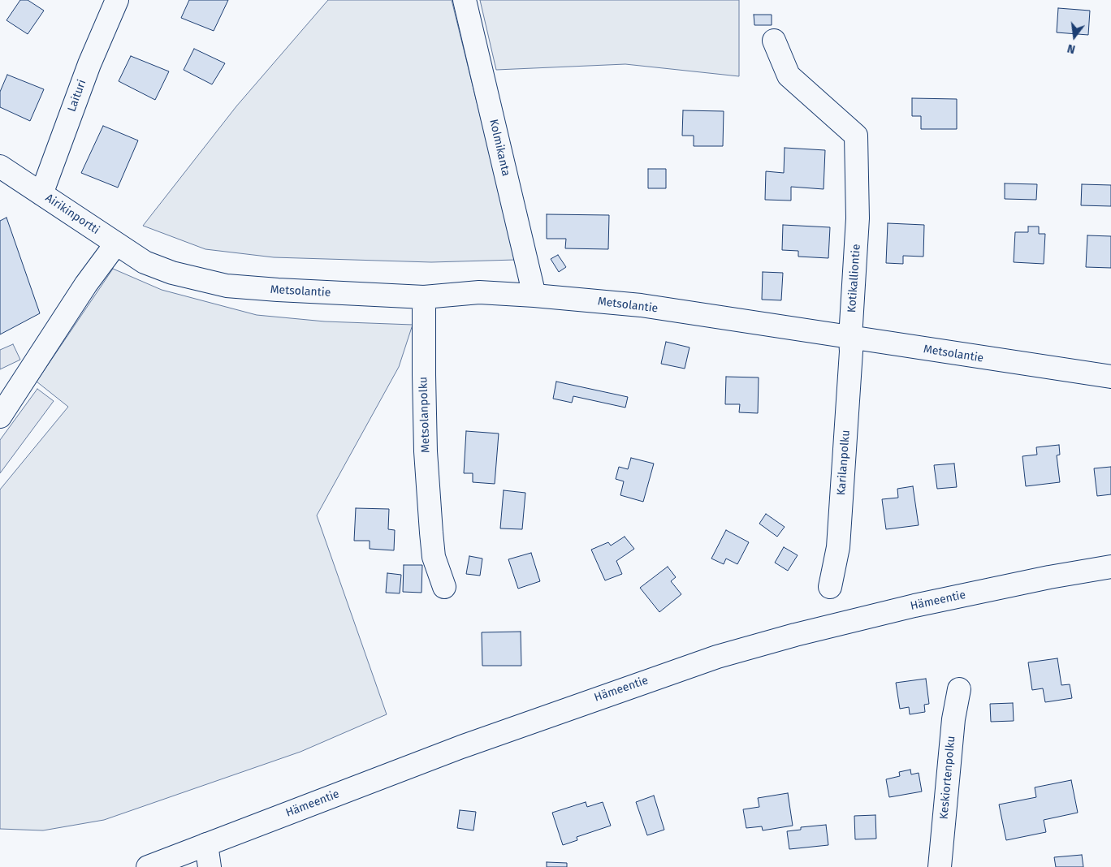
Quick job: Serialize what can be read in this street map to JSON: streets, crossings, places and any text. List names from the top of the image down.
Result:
{
  "streets": {
    "main road": [
      "Laituri",
      "Kolmikanta",
      "Airikinportti",
      "Kotikalliontie",
      "Metsolantie",
      "Metsolanpolku",
      "Karilanpolku",
      "Hämeentie",
      "Keskiortenpolku"
    ]
  },
  "crossings": [
    ["Laituri", "Airikinportti"],
    ["Kolmikanta", "Metsolantie"],
    ["Airikinportti", "Metsolantie"],
    ["Kotikalliontie", "Metsolantie"],
    ["Kotikalliontie", "Karilanpolku"],
    ["Metsolantie", "Metsolanpolku"],
    ["Metsolantie", "Karilanpolku"]
  ],
  "north": "bottom"
}
